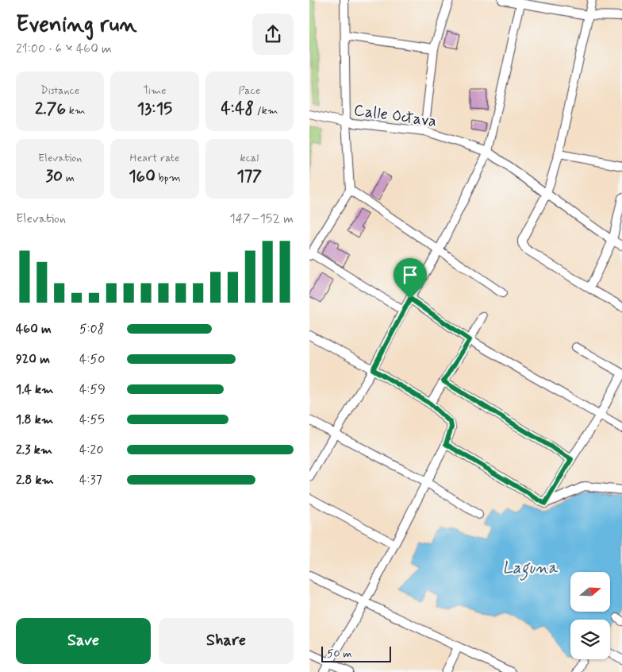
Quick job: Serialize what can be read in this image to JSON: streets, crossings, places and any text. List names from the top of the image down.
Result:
{
  "streets": {
    "street": ["Calle Octava"]
  },
  "water": ["Laguna"],
  "scale_bar": "50 m",
  "north": "right",
  "page": {
    "heading": ["Evening run", "21:00 · 6 × 460 m"],
    "stats": [
      ["Distance", "2.76 km"],
      ["Time", "13:15"],
      ["Pace", "4:48 /km"],
      ["Elevation", "30 m"],
      ["Heart rate", "160 bpm"],
      ["kcal", "177"]
    ],
    "chart": ["Elevation", "147–152 m"],
    "list": [
      {
        "name": "460 m",
        "note": "5:08"
      },
      {
        "name": "920 m",
        "note": "4:50"
      },
      {
        "name": "1.4 km",
        "note": "4:59"
      },
      {
        "name": "1.8 km",
        "note": "4:55"
      },
      {
        "name": "2.3 km",
        "note": "4:20"
      },
      {
        "name": "2.8 km",
        "note": "4:37"
      }
    ],
    "buttons": ["Save", "Share"],
    "scale": "50 m"
  }
}
